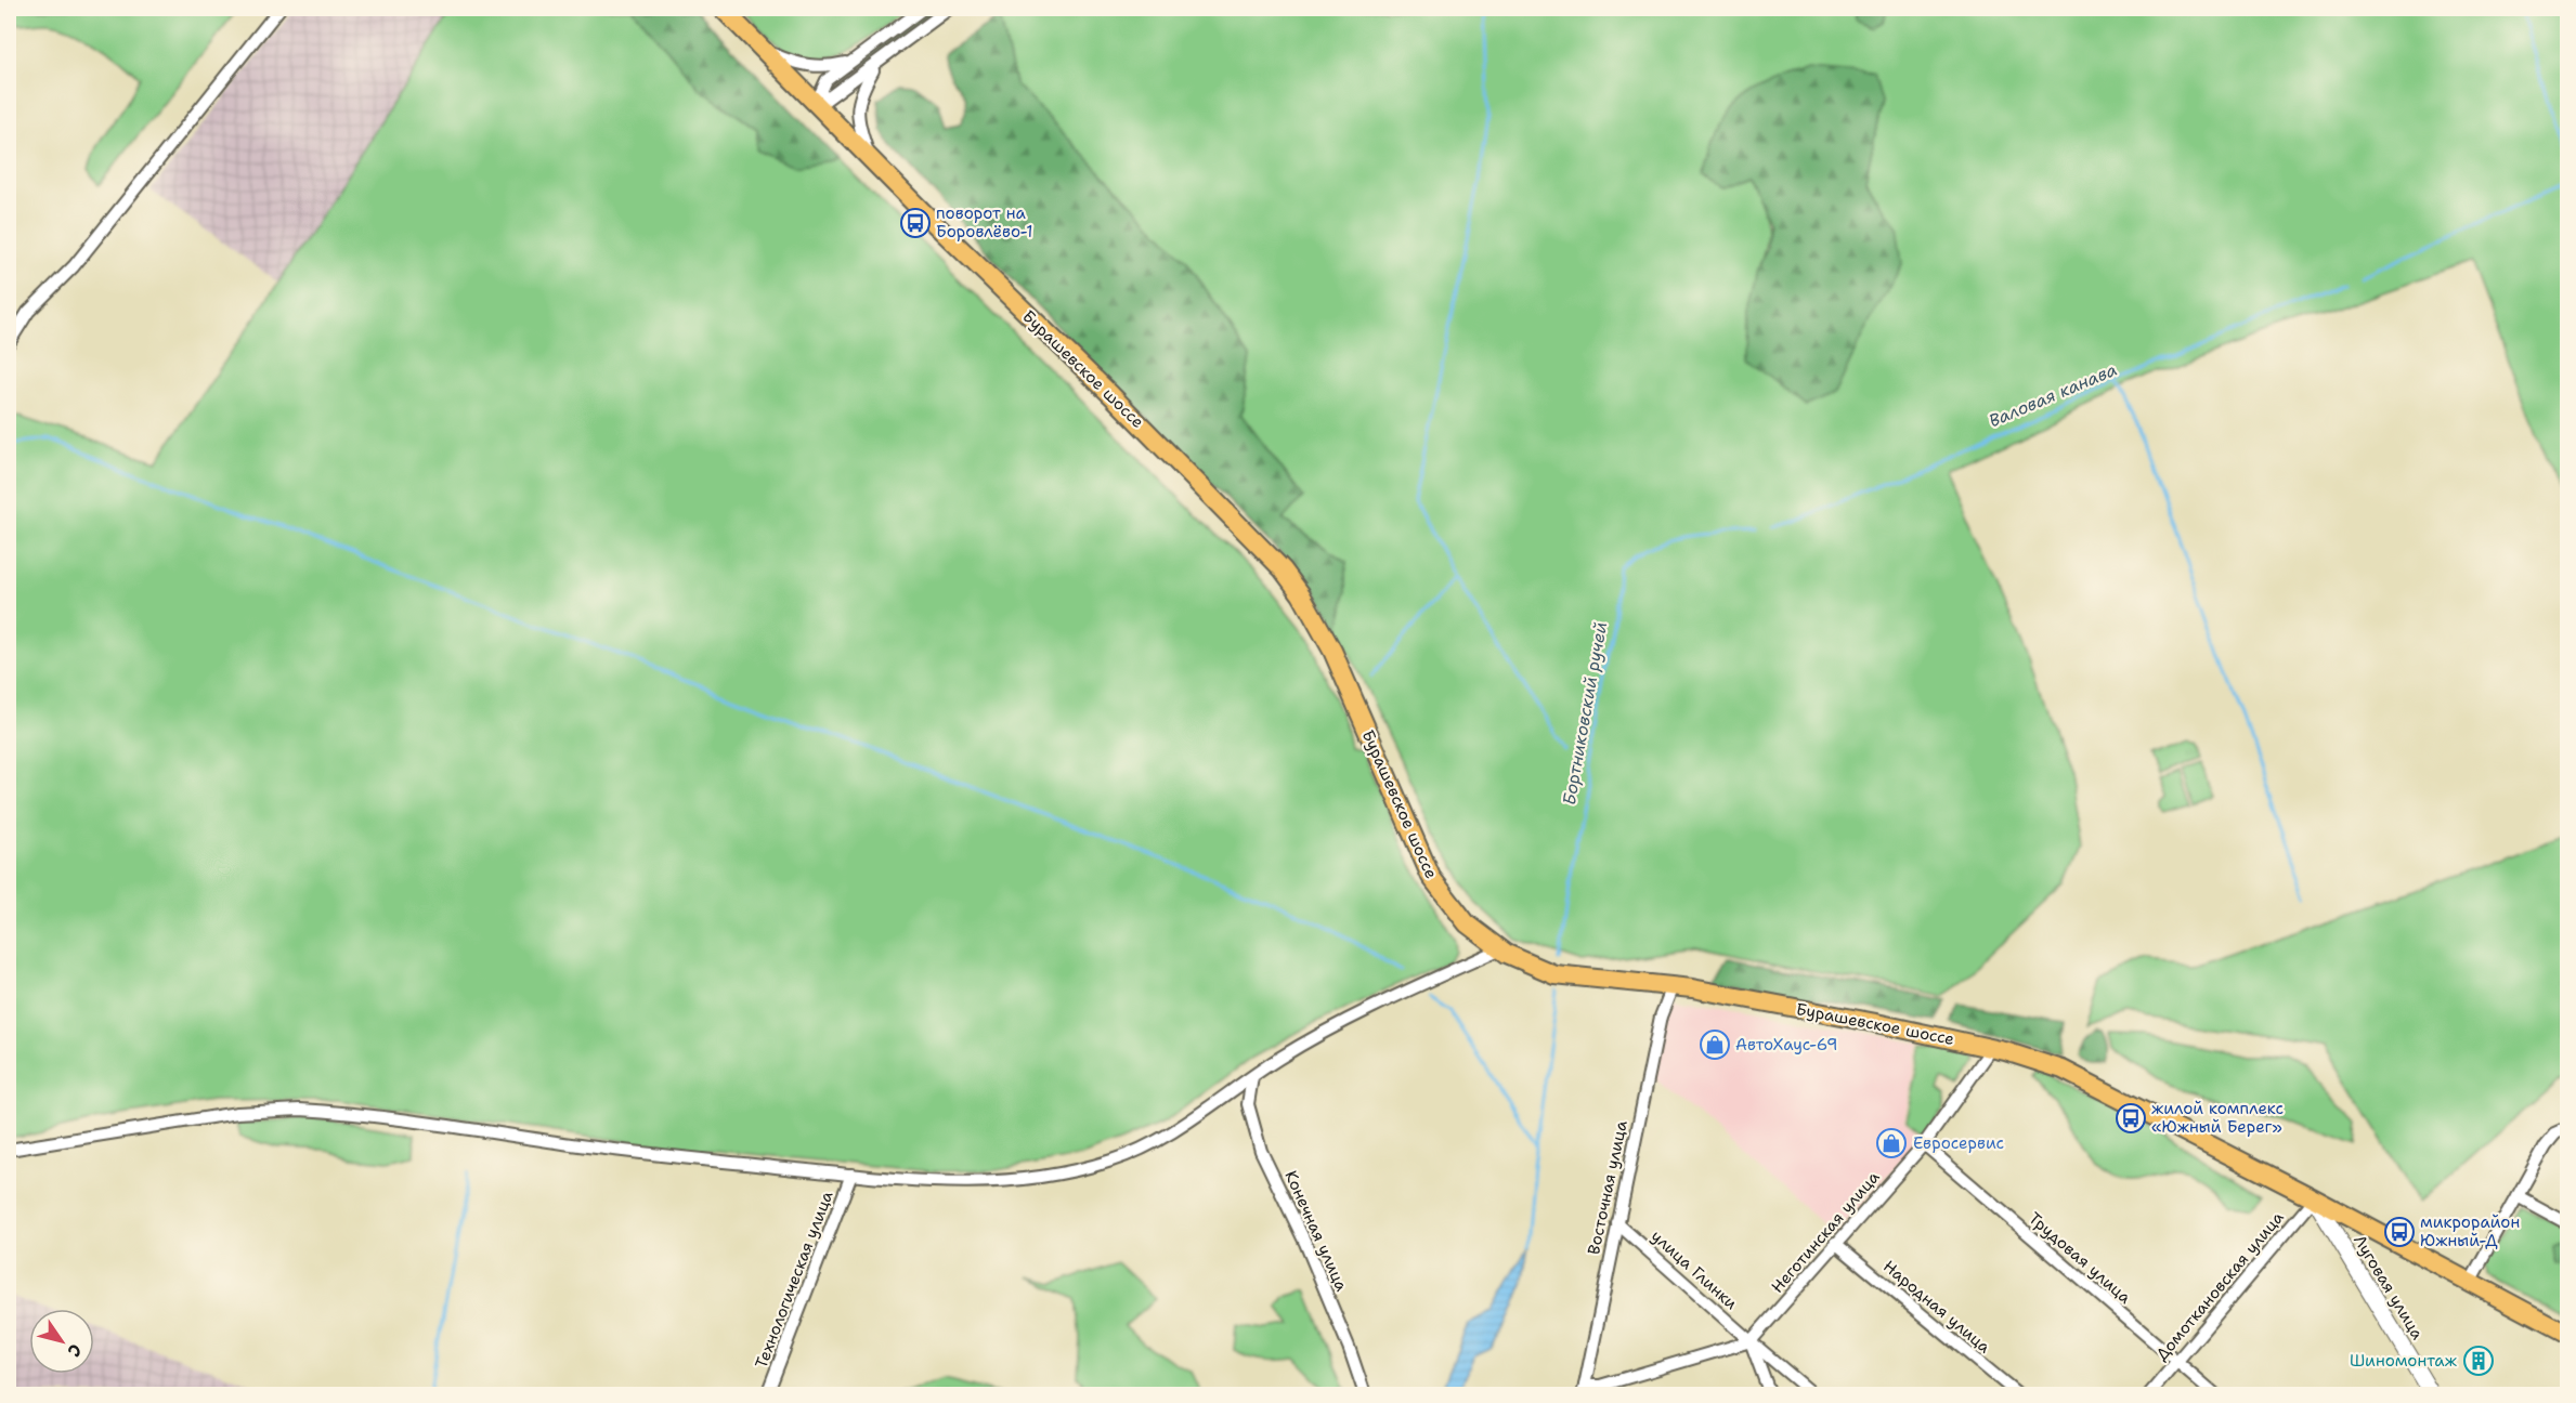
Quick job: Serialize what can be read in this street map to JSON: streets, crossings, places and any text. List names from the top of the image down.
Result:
{
  "streets": {
    "main road": ["Бурашевское шоссе"],
    "street": [
      "Восточная улица",
      "Конечная улица",
      "Неготинская улица",
      "Трудовая улица",
      "улица Глинки",
      "Технологическая улица",
      "Домоткановская улица",
      "Луговая улица",
      "Народная улица"
    ]
  },
  "crossings": [
    ["Бурашевское шоссе", "Восточная улица"],
    ["Бурашевское шоссе", "Неготинская улица"],
    ["Бурашевское шоссе", "Домоткановская улица"],
    ["Бурашевское шоссе", "Луговая улица"],
    ["Восточная улица", "улица Глинки"],
    ["Неготинская улица", "Трудовая улица"],
    ["Неготинская улица", "улица Глинки"],
    ["Неготинская улица", "Народная улица"],
    ["Трудовая улица", "Домоткановская улица"],
    ["Домоткановская улица", "Луговая улица"]
  ],
  "water": ["Валовая канава", "Бортниковский ручей"],
  "places": {
    "bus stop": ["поворот на Боровлёво-1", "жилой комплекс «Южный Берег»", "микрорайон Южный-Д"],
    "shop": ["АвтоХаус-69", "Евросервис"],
    "building": ["Шиномонтаж"]
  },
  "north": "bottom right"
}
